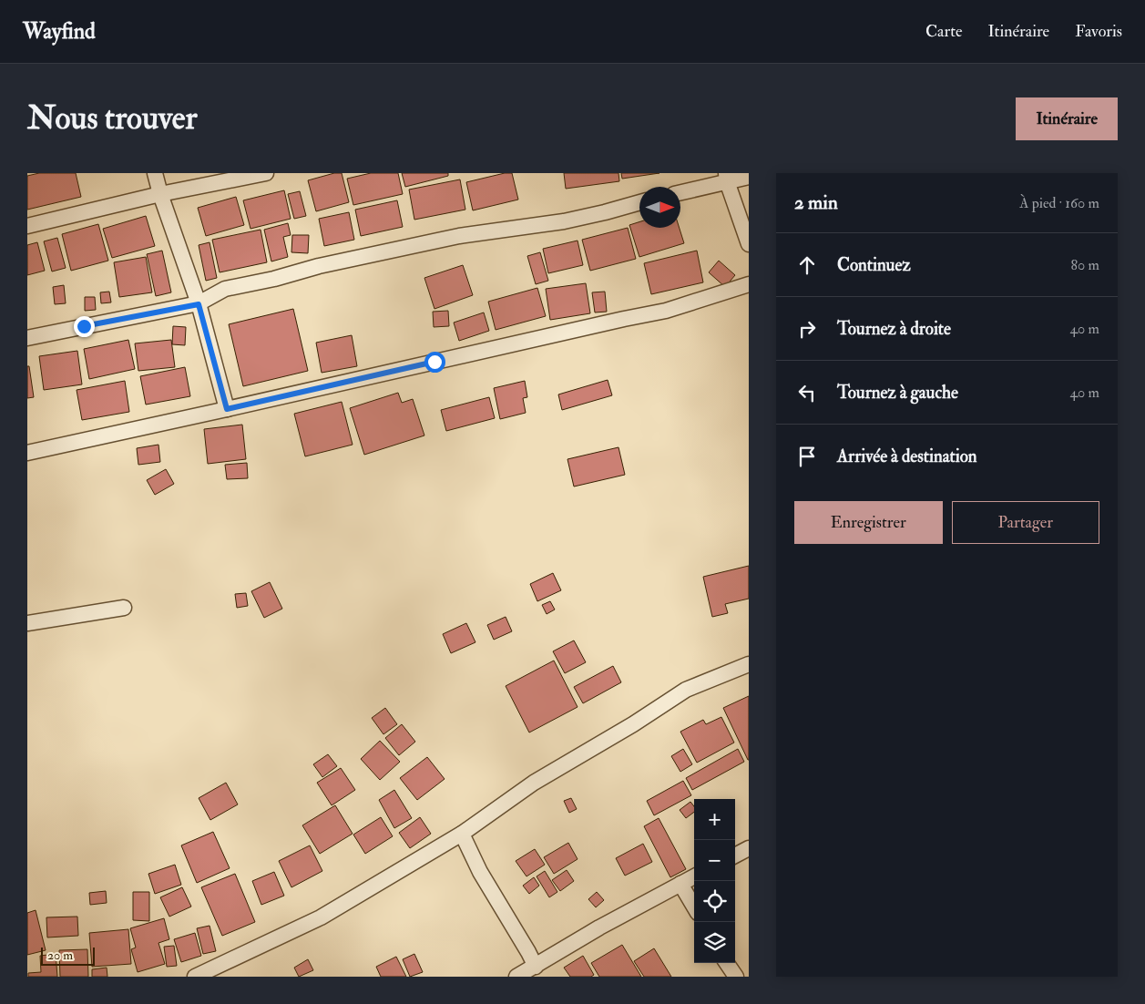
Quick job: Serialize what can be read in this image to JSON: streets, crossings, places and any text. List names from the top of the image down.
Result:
{
  "scale_bar": "20 m",
  "north": "right",
  "page": {
    "header": "Wayfind",
    "nav": ["Carte", "Itinéraire", "Favoris"],
    "buttons": [
      "Itinéraire",
      ["Enregistrer", "Partager"]
    ],
    "title": "Nous trouver",
    "heading": ["2 min", "À pied · 160 m"],
    "list": [
      ["Continuez", "80 m"],
      ["Tournez à droite", "40 m"],
      ["Tournez à gauche", "40 m"],
      "Arrivée à destination"
    ],
    "map_buttons": ["+", "−"],
    "scale": "20 m"
  }
}
